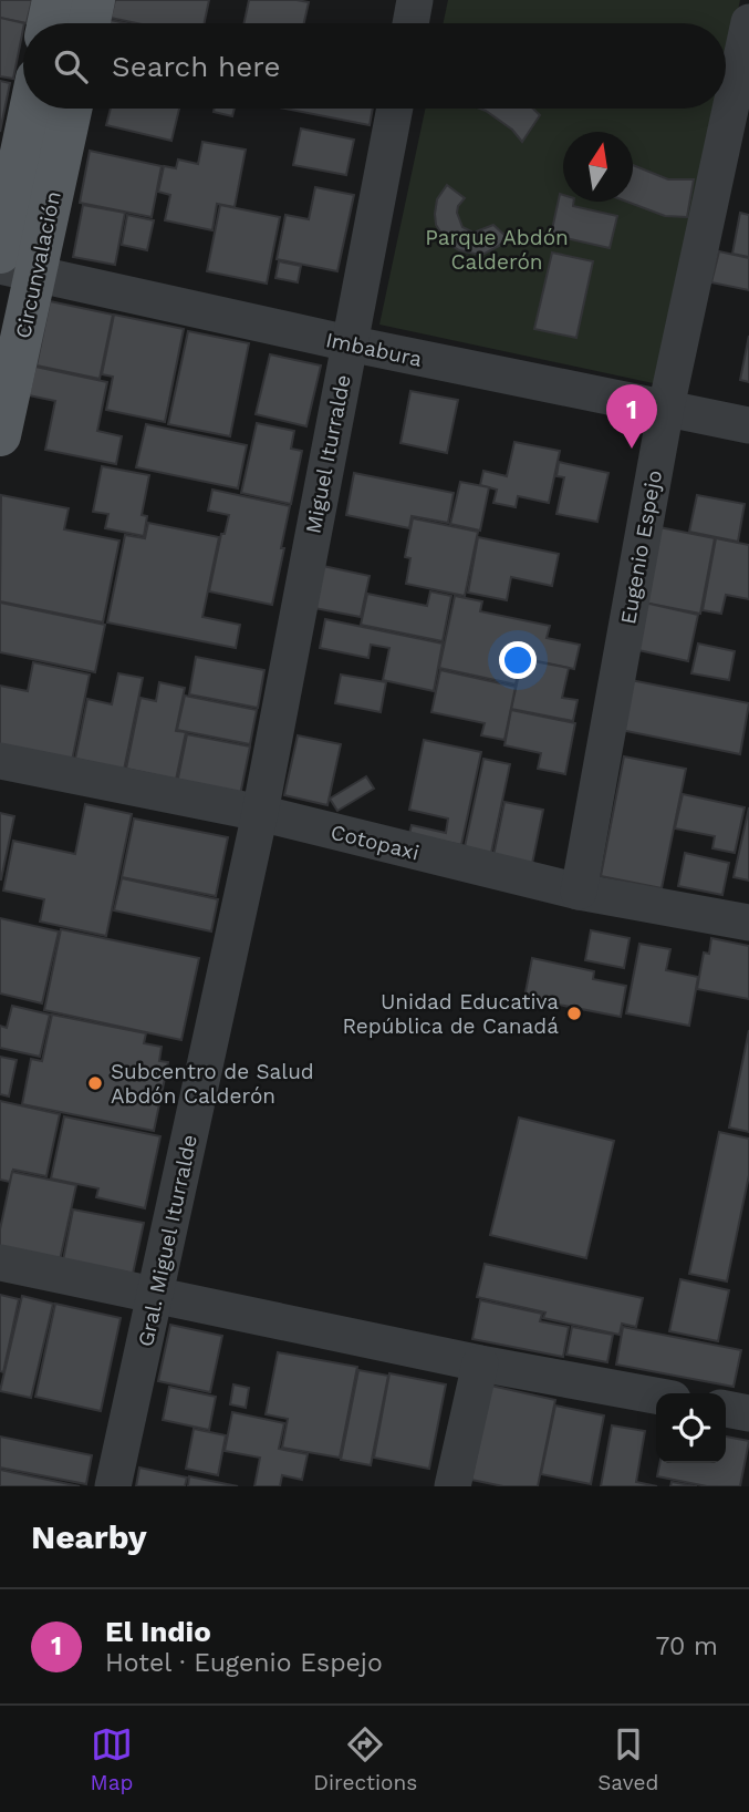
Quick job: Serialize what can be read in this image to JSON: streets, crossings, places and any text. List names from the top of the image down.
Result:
{
  "streets": {
    "main road": ["Circunvalación"],
    "street": [
      "Imbabura",
      "Miguel Iturralde",
      "Eugenio Espejo",
      "Cotopaxi",
      "Gral. Miguel Iturralde"
    ]
  },
  "crossings": [
    ["Circunvalación", "Imbabura"],
    ["Imbabura", "Miguel Iturralde"],
    ["Imbabura", "Eugenio Espejo"],
    ["Miguel Iturralde", "Cotopaxi"],
    ["Miguel Iturralde", "Gral. Miguel Iturralde"],
    ["Eugenio Espejo", "Cotopaxi"],
    ["Cotopaxi", "Gral. Miguel Iturralde"]
  ],
  "parks": ["Parque Abdón Calderón"],
  "places": ["Unidad Educativa República de Canadá", "Subcentro de Salud Abdón Calderón"],
  "north": "top",
  "page": {
    "search": "Search here",
    "pins": "1",
    "heading": "Nearby",
    "list": [
      {
        "mark": "1",
        "name": "El Indio",
        "note": "Hotel · Eugenio Espejo",
        "value": "70 m"
      }
    ],
    "nav": ["Map", "Directions", "Saved"]
  }
}
